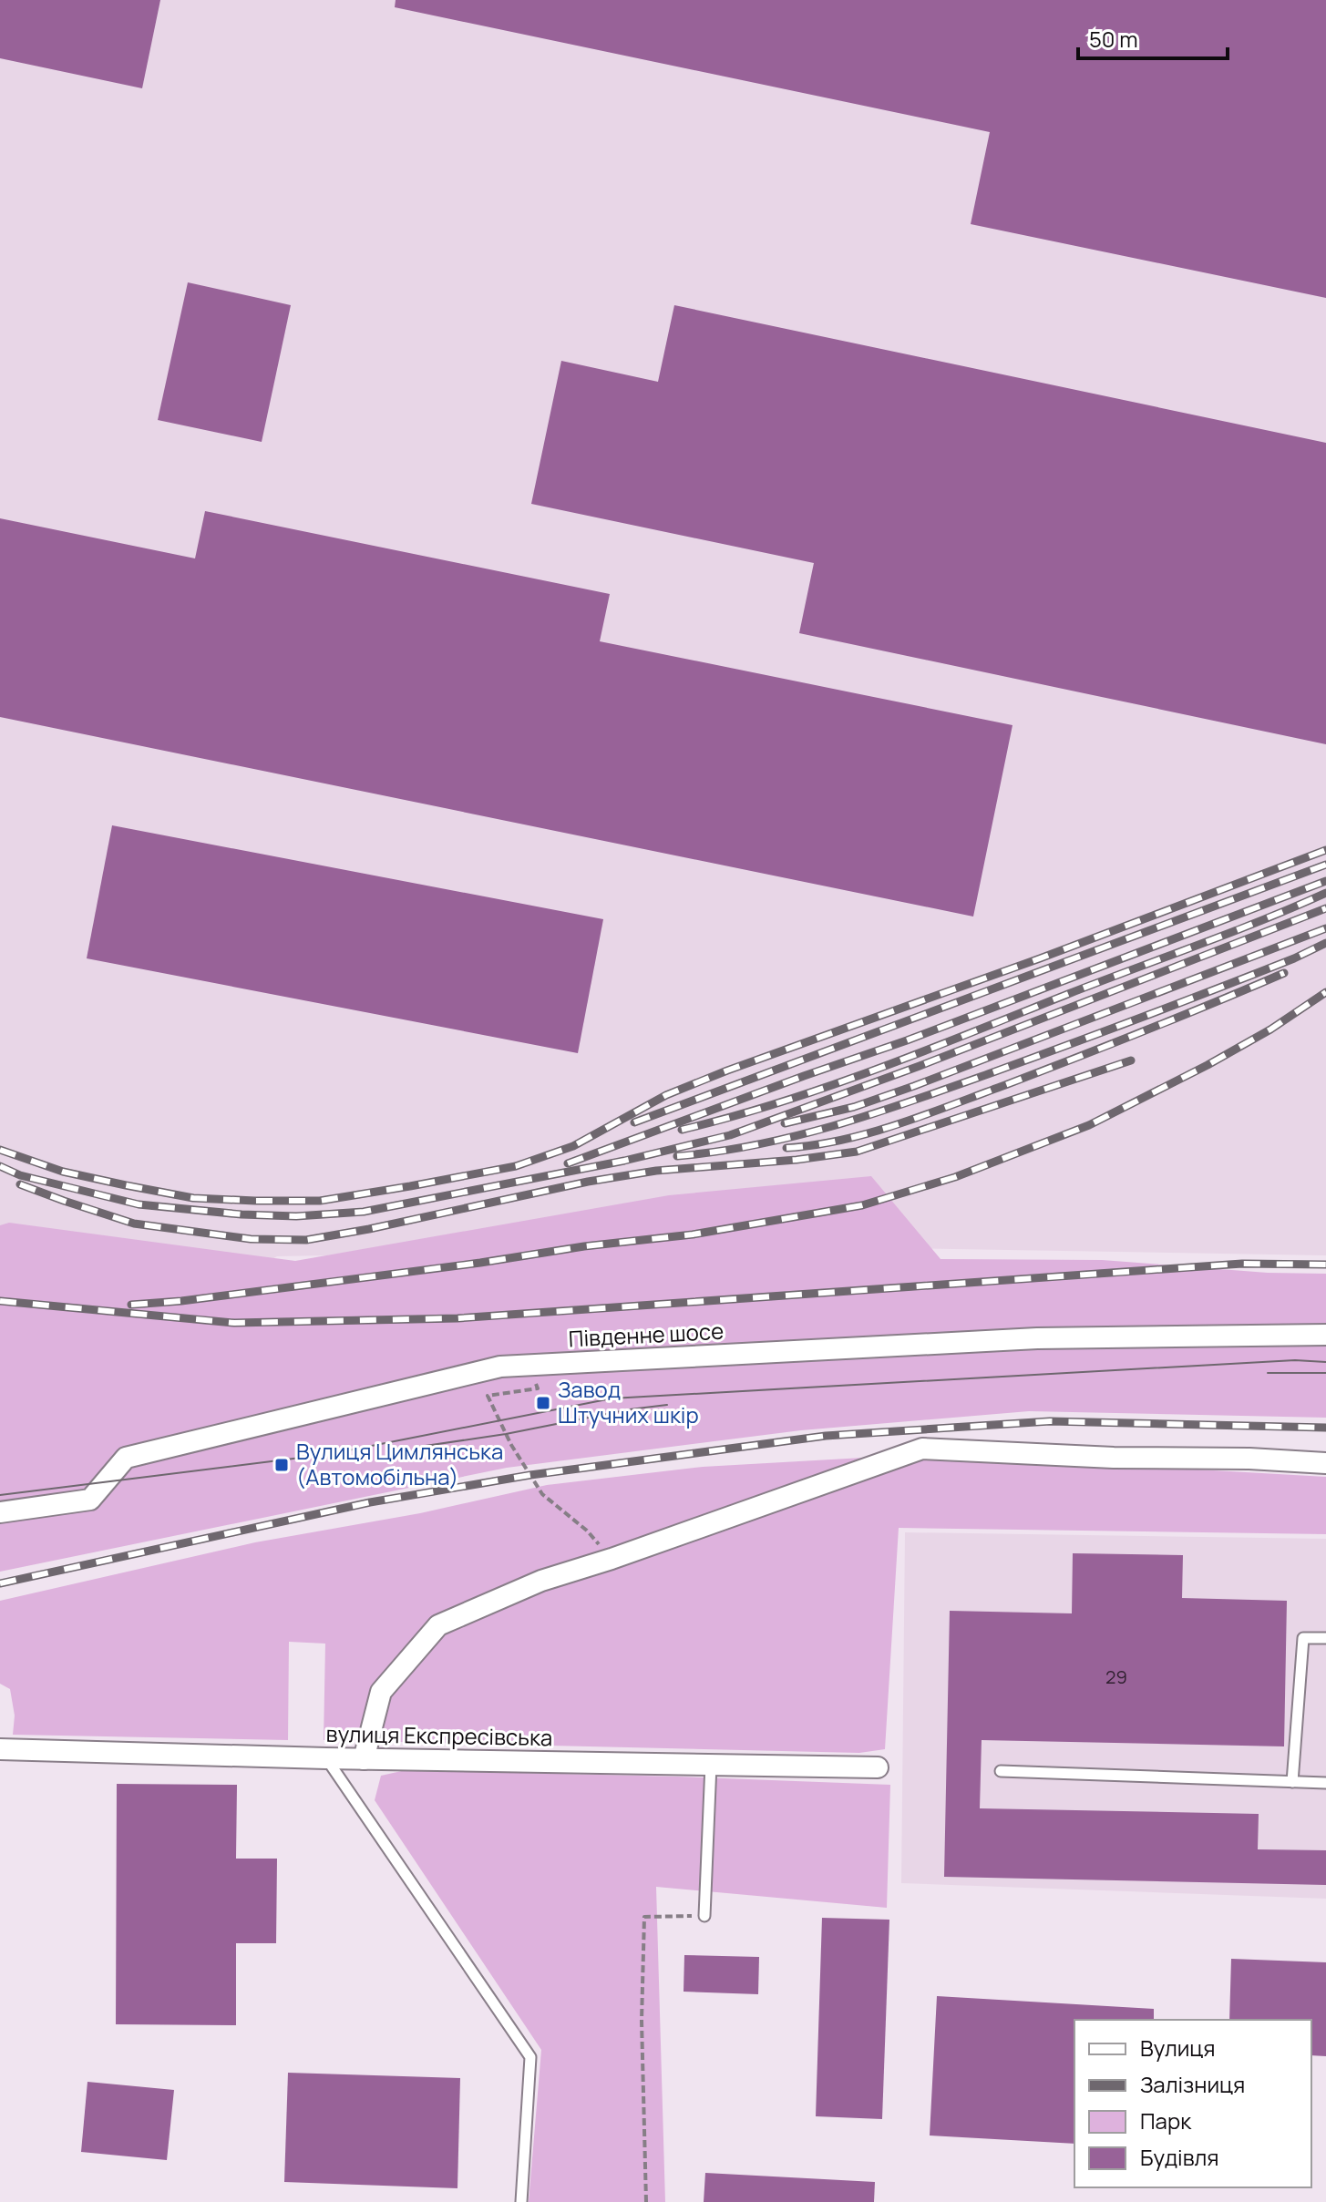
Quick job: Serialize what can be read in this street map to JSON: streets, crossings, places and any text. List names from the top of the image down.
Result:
{
  "streets": {
    "street": ["Південне шосе", "вулиця Експресівська"]
  },
  "places": {
    "transit": ["Завод Штучних шкір", "Вулиця Цимлянська (Автомобільна)"]
  },
  "house_numbers": ["29"],
  "legend": [
    "Вулиця",
    "Залізниця",
    "Парк",
    "Будівля"
  ],
  "scale_bar": "50 m"
}
